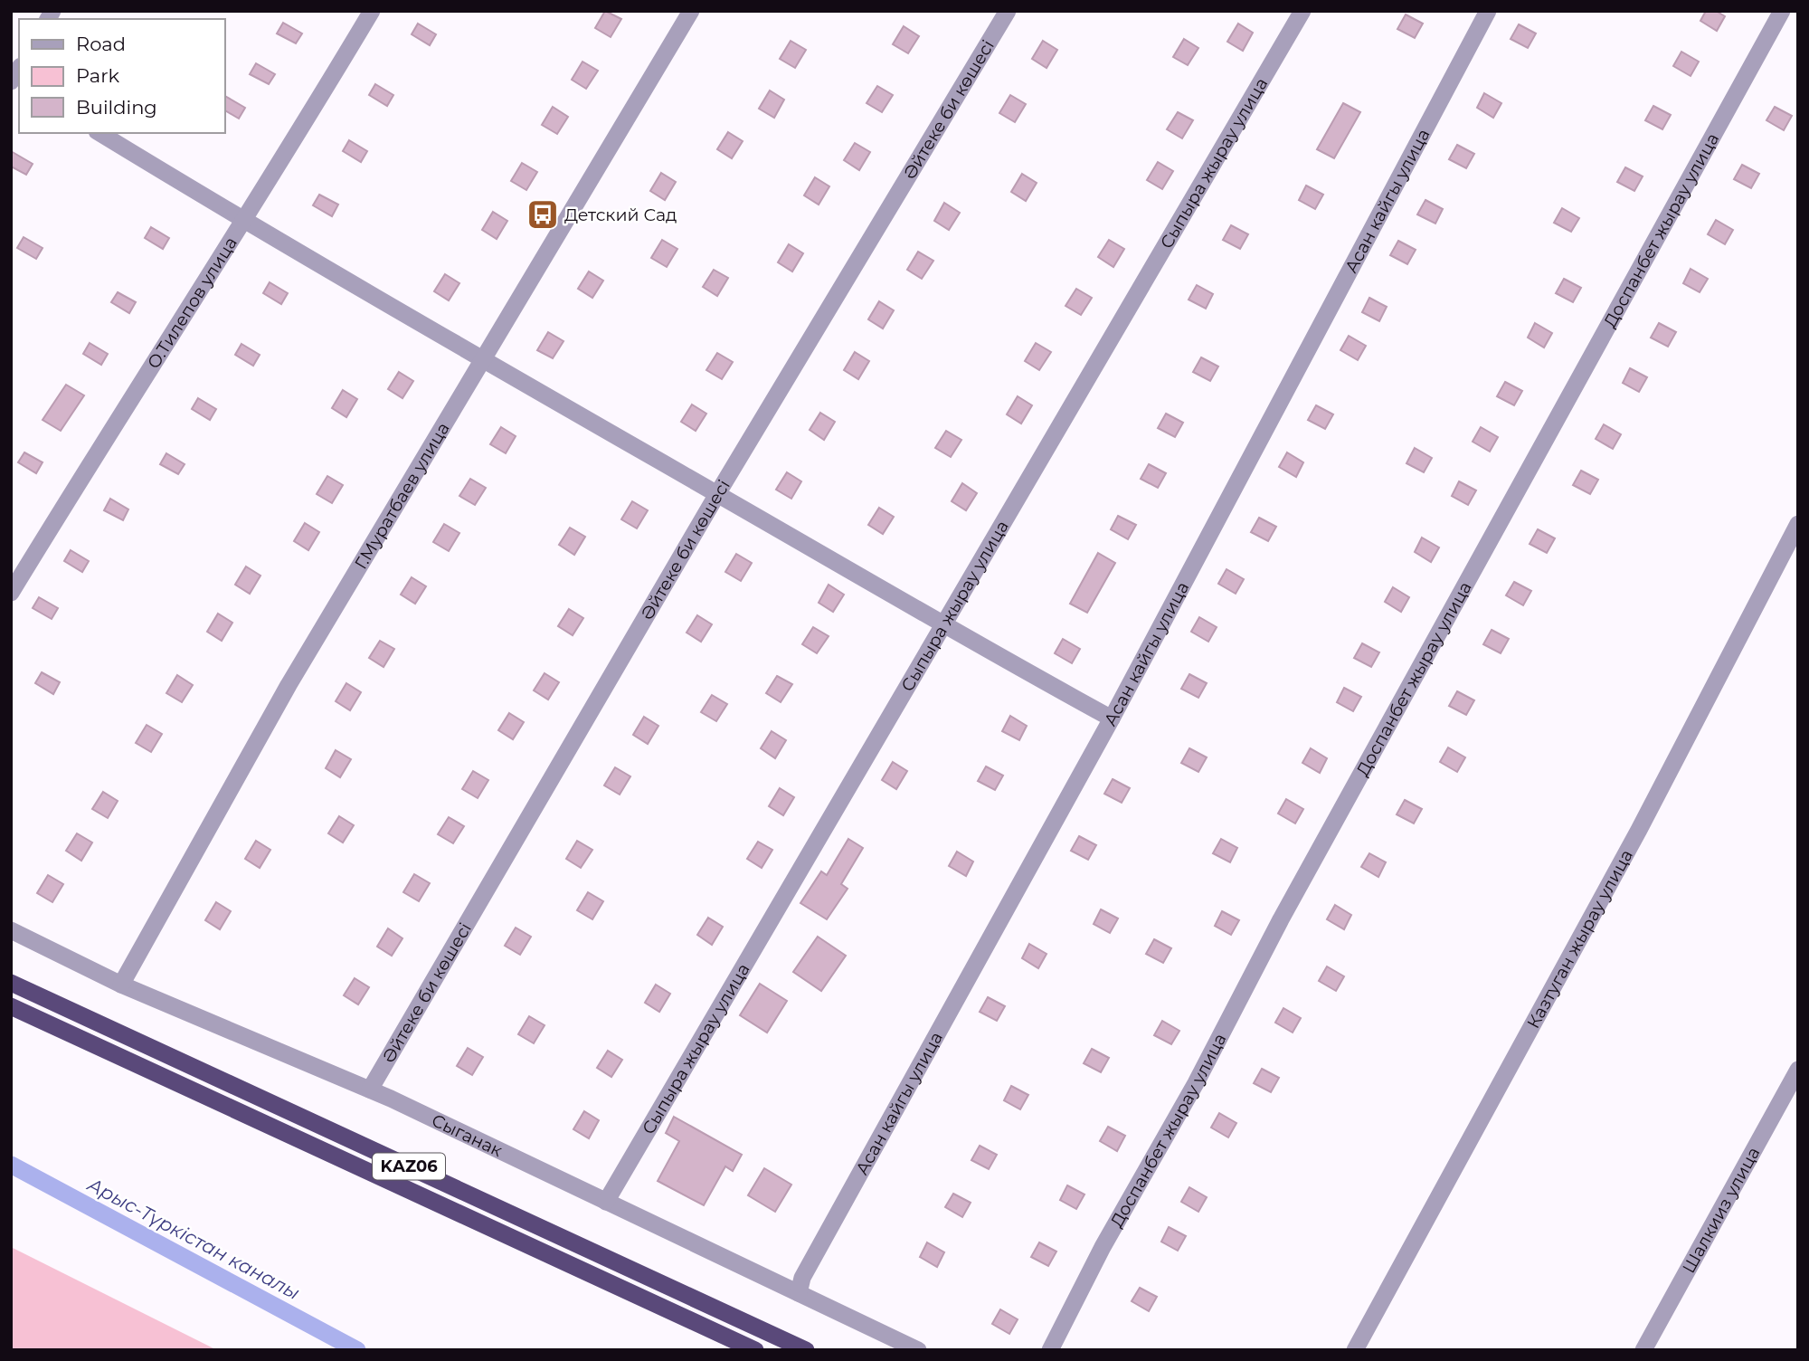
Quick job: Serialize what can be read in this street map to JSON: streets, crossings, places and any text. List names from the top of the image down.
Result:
{
  "streets": {
    "highway": ["KАZ06"],
    "street": [
      "Әйтеке би көшесі",
      "Сыпыра жырау улица",
      "Асан кайгы улица",
      "Доспанбет жырау улица",
      "О.Тилепов улица",
      "Г.Муратбаев улица",
      "Казтуган жырау улица",
      "Сыганак",
      "Шалкииз улица"
    ]
  },
  "crossings": [
    ["Әйтеке би көшесі", "Сыганак"],
    ["Сыпыра жырау улица", "Сыганак"],
    ["Асан кайгы улица", "Сыганак"],
    ["Г.Муратбаев улица", "Сыганак"]
  ],
  "water": ["Арыс-Түркістан каналы"],
  "places": {
    "bus stop": ["Детский Сад"]
  },
  "legend": ["Road", "Park", "Building"]
}
